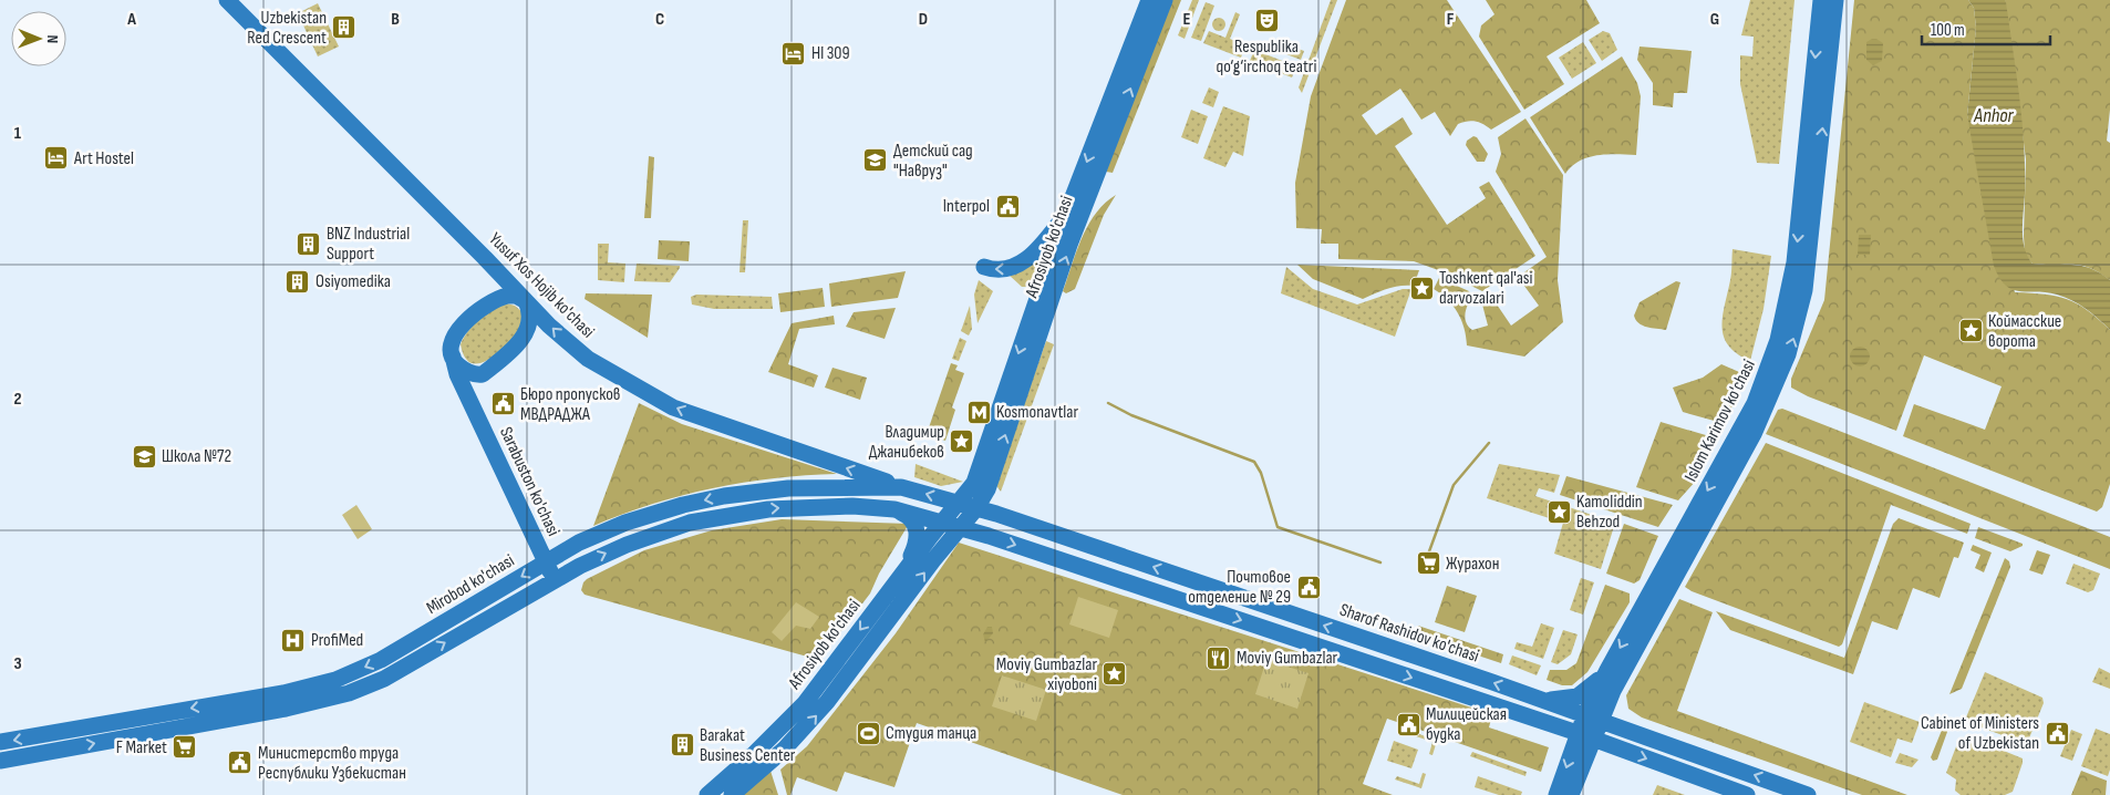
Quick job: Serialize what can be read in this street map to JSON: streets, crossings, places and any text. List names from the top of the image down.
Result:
{
  "streets": {
    "main road": [
      "Afrosiyob ko'chasi",
      "Yusuf Xos Hojib ko'chasi",
      "Islom Karimov ko'chasi",
      "Sarabuston ko'chasi",
      "Mirobod ko'chasi",
      "Sharof Rashidov ko'chasi"
    ]
  },
  "crossings": [
    ["Afrosiyob ko'chasi", "Mirobod ko'chasi"],
    ["Afrosiyob ko'chasi", "Sharof Rashidov ko'chasi"],
    ["Yusuf Xos Hojib ko'chasi", "Mirobod ko'chasi"],
    ["Islom Karimov ko'chasi", "Sharof Rashidov ko'chasi"],
    ["Sarabuston ko'chasi", "Mirobod ko'chasi"],
    ["Mirobod ko'chasi", "Sharof Rashidov ko'chasi"]
  ],
  "one_way": ["Yusuf Xos Hojib ko'chasi"],
  "water": ["Anhor"],
  "places": {
    "theatre": ["Respublika qo‘g‘irchoq teatri"],
    "building": [
      "Uzbekistan Red Crescent",
      "BNZ Industrial Support",
      "Osiyomedika",
      "Barakat Business Center"
    ],
    "hotel": ["Hl 309", "Art Hostel"],
    "school or university": ["Детский сад \"Навруз\"", "Школа №72"],
    "public building": [
      "Interpol",
      "Бюро пропусков МВДРАДЖА",
      "Почтовое отделение № 29",
      "Милицейская будка",
      "Cabinet of Ministers of Uzbekistan",
      "Министерство труда Республики Узбекистан"
    ],
    "place": [
      "Toshkent qal'asi darvozalari",
      "Коймасские ворота",
      "Владимир Джанибеков",
      "Kamoliddin Behzod",
      "Moviy Gumbazlar xiyoboni"
    ],
    "metro station": ["Kosmonavtlar"],
    "supermarket": ["Журахон", "F Market"],
    "hospital": ["ProfiMed"],
    "restaurant": ["Moviy Gumbazlar"],
    "sports": ["Студия танца"]
  },
  "scale_bar": "100 m",
  "north": "right",
  "grid": {
    "columns": [
      "A",
      "B",
      "C",
      "D",
      "E",
      "F",
      "G"
    ],
    "rows": ["1", "2", "3"]
  }
}
